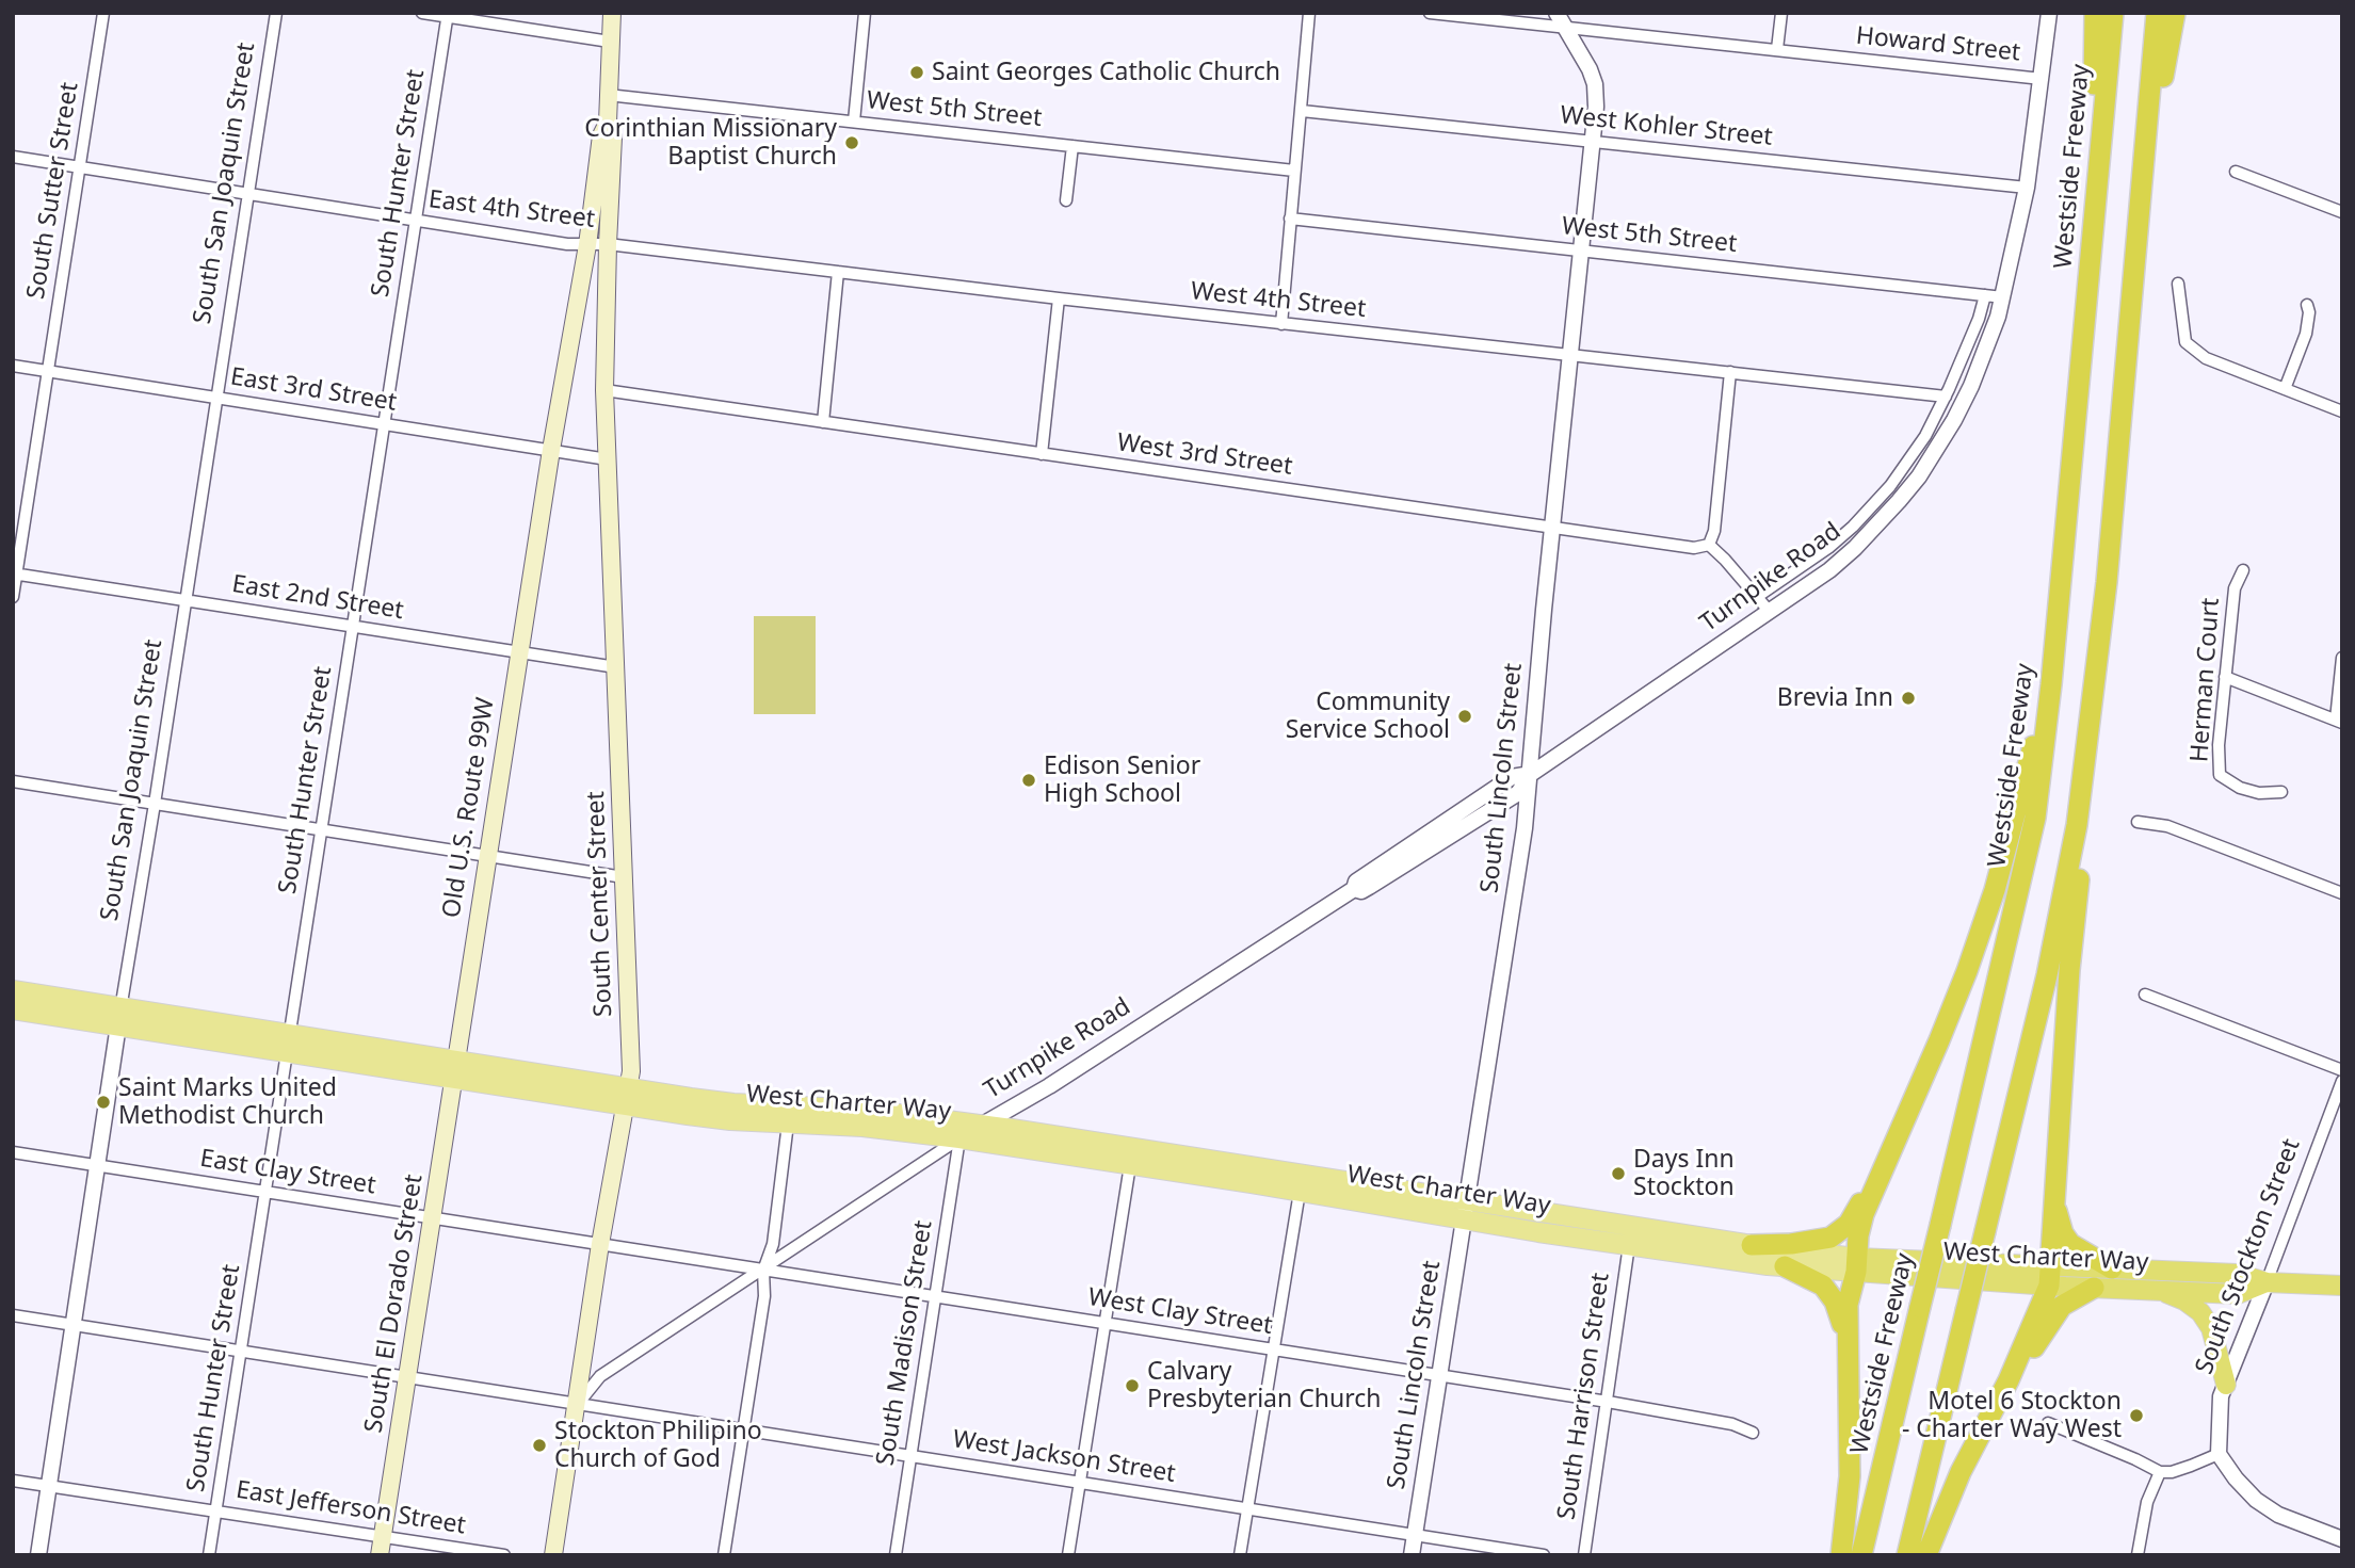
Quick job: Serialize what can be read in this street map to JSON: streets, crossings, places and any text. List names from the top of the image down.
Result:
{
  "streets": {
    "highway": ["Westside Freeway", "West Charter Way"],
    "main road": ["Old U.S. Route 99W", "South Center Street", "South El Dorado Street"],
    "street": [
      "Howard Street",
      "West 5th Street",
      "West Kohler Street",
      "South San Joaquin Street",
      "South Hunter Street",
      "South Sutter Street",
      "East 4th Street",
      "West 4th Street",
      "East 3rd Street",
      "West 3rd Street",
      "Turnpike Road",
      "East 2nd Street",
      "Herman Court",
      "South Lincoln Street",
      "East Clay Street",
      "South Stockton Street",
      "West Clay Street",
      "South Madison Street",
      "South Harrison Street",
      "West Jackson Street",
      "East Jefferson Street"
    ]
  },
  "crossings": [
    ["Howard Street", "Turnpike Road"],
    ["Howard Street", "South Lincoln Street"],
    ["West 5th Street", "Turnpike Road"],
    ["West 5th Street", "South Lincoln Street"],
    ["West 5th Street", "Old U.S. Route 99W"],
    ["West Kohler Street", "Turnpike Road"],
    ["West Kohler Street", "South Lincoln Street"],
    ["South San Joaquin Street", "East 4th Street"],
    ["South San Joaquin Street", "East 3rd Street"],
    ["South San Joaquin Street", "East 2nd Street"],
    ["South San Joaquin Street", "East Clay Street"],
    ["South San Joaquin Street", "West Jackson Street"],
    ["South San Joaquin Street", "East Jefferson Street"],
    ["South Hunter Street", "East 4th Street"],
    ["South Hunter Street", "East 3rd Street"],
    ["South Hunter Street", "East 2nd Street"],
    ["South Hunter Street", "East Clay Street"],
    ["South Hunter Street", "West Jackson Street"],
    ["South Hunter Street", "East Jefferson Street"],
    ["South Sutter Street", "East 4th Street"],
    ["South Sutter Street", "East 3rd Street"],
    ["South Sutter Street", "East 2nd Street"],
    ["East 4th Street", "West 4th Street"],
    ["East 4th Street", "Old U.S. Route 99W"],
    ["East 4th Street", "South Center Street"],
    ["West 4th Street", "South Lincoln Street"],
    ["West 4th Street", "Old U.S. Route 99W"],
    ["West 4th Street", "South Center Street"],
    ["East 3rd Street", "Old U.S. Route 99W"],
    ["East 3rd Street", "South Center Street"],
    ["West 3rd Street", "South Lincoln Street"],
    ["West 3rd Street", "South Center Street"],
    ["Turnpike Road", "South Lincoln Street"],
    ["Turnpike Road", "South Center Street"],
    ["Turnpike Road", "West Charter Way"],
    ["Turnpike Road", "West Clay Street"],
    ["Turnpike Road", "South Madison Street"],
    ["Turnpike Road", "West Jackson Street"],
    ["East 2nd Street", "Old U.S. Route 99W"],
    ["East 2nd Street", "South Center Street"],
    ["South Lincoln Street", "West Charter Way"],
    ["South Lincoln Street", "West Clay Street"],
    ["South Lincoln Street", "West Jackson Street"],
    ["Old U.S. Route 99W", "South Center Street"],
    ["Old U.S. Route 99W", "South El Dorado Street"],
    ["South Center Street", "West Charter Way"],
    ["South Center Street", "East Clay Street"],
    ["South Center Street", "West Clay Street"],
    ["South Center Street", "West Jackson Street"],
    ["West Charter Way", "South Stockton Street"],
    ["West Charter Way", "South Madison Street"],
    ["West Charter Way", "South Harrison Street"],
    ["East Clay Street", "South El Dorado Street"],
    ["East Clay Street", "West Clay Street"],
    ["South El Dorado Street", "West Jackson Street"],
    ["South El Dorado Street", "East Jefferson Street"],
    ["West Clay Street", "South Madison Street"],
    ["West Clay Street", "South Harrison Street"],
    ["South Madison Street", "West Jackson Street"]
  ],
  "places": [
    "Saint Georges Catholic Church",
    "Corinthian Missionary Baptist Church",
    "Brevia Inn",
    "Community Service School",
    "Edison Senior High School",
    "Saint Marks United Methodist Church",
    "Days Inn Stockton",
    "Calvary Presbyterian Church",
    "Motel 6 Stockton - Charter Way West",
    "Stockton Philipino Church of God"
  ]
}
